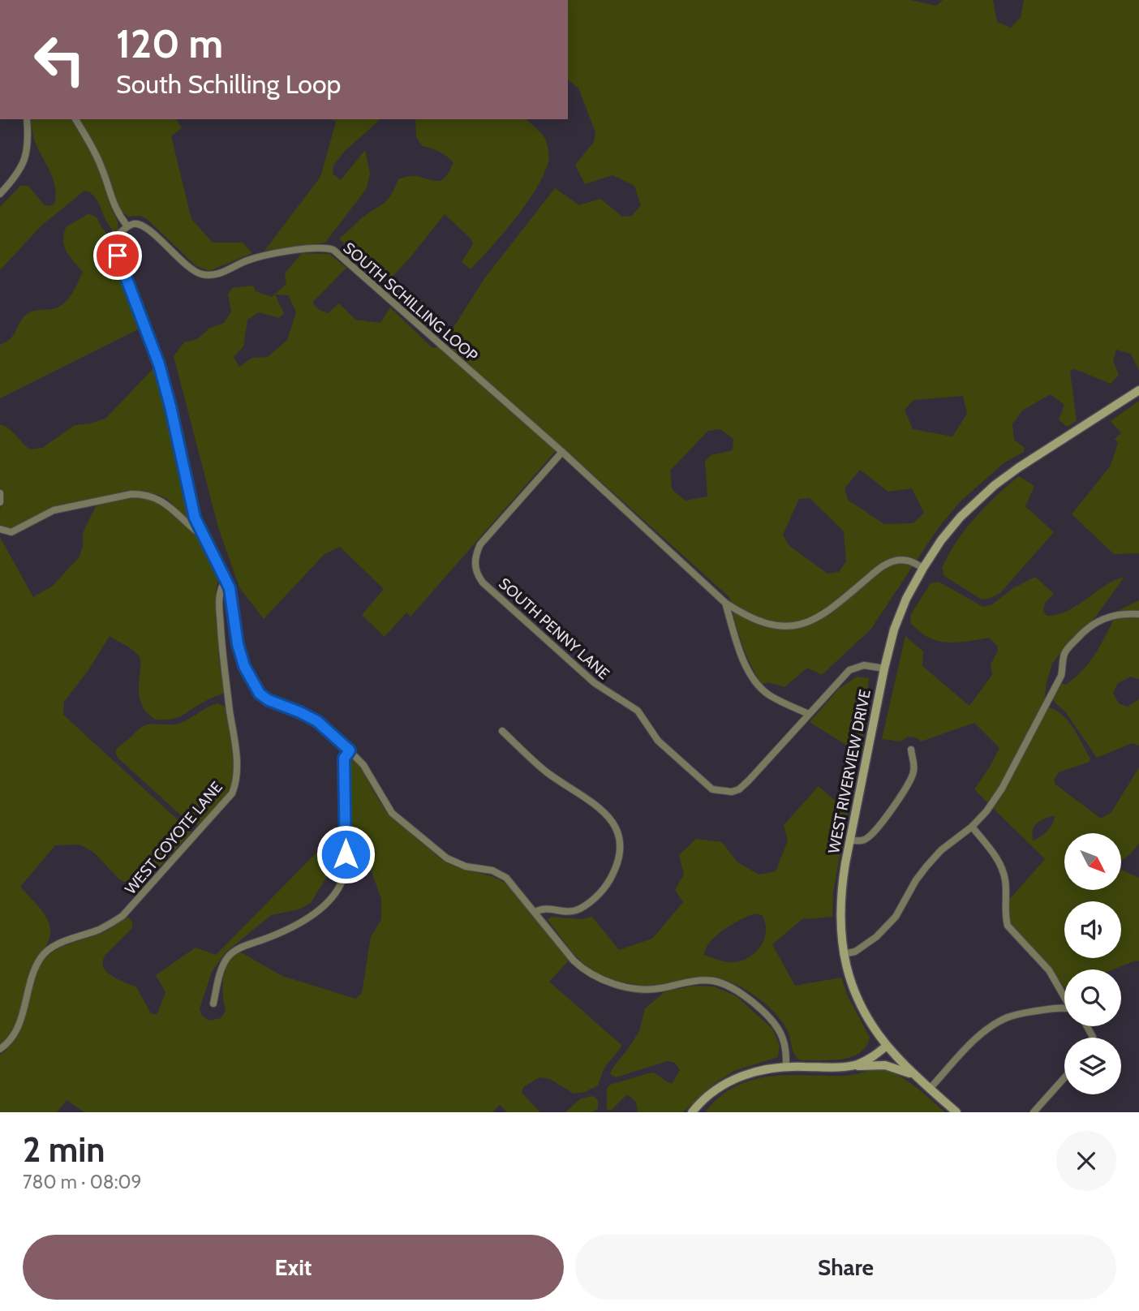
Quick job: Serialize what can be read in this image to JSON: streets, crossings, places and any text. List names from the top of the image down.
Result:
{
  "streets": {
    "street": [
      "SOUTH SCHILLING LOOP",
      "SOUTH PENNY LANE",
      "WEST RIVERVIEW DRIVE",
      "WEST COYOTE LANE"
    ]
  },
  "crossings": [
    ["SOUTH SCHILLING LOOP", "SOUTH PENNY LANE"],
    ["SOUTH SCHILLING LOOP", "WEST RIVERVIEW DRIVE"],
    ["SOUTH PENNY LANE", "WEST RIVERVIEW DRIVE"]
  ],
  "north": "bottom right",
  "page": {
    "turn": ["120 m", "South Schilling Loop"],
    "heading": ["2 min", "780 m · 08:09"],
    "buttons": ["Exit", "Share"]
  }
}
